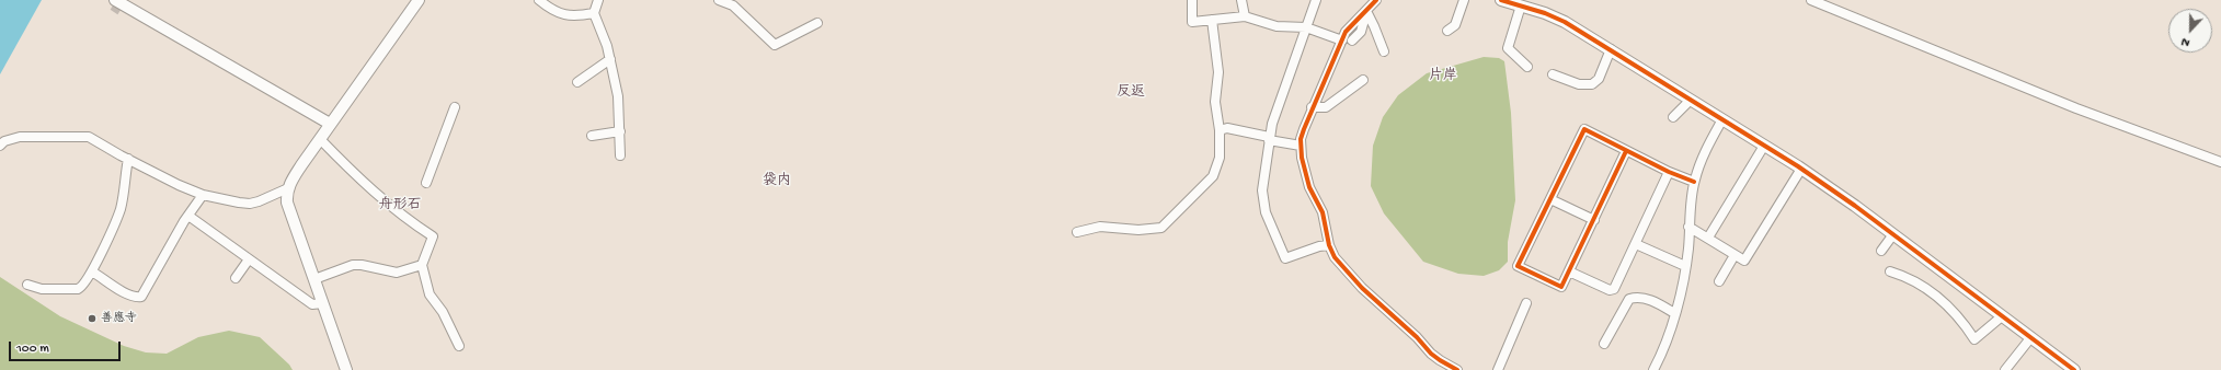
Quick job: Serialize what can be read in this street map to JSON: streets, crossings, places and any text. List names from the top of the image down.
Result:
{
  "districts": [
    "片岸",
    "反返",
    "袋内",
    "舟形石"
  ],
  "places": ["善應寺"],
  "scale_bar": "100 m",
  "north": "bottom"
}
